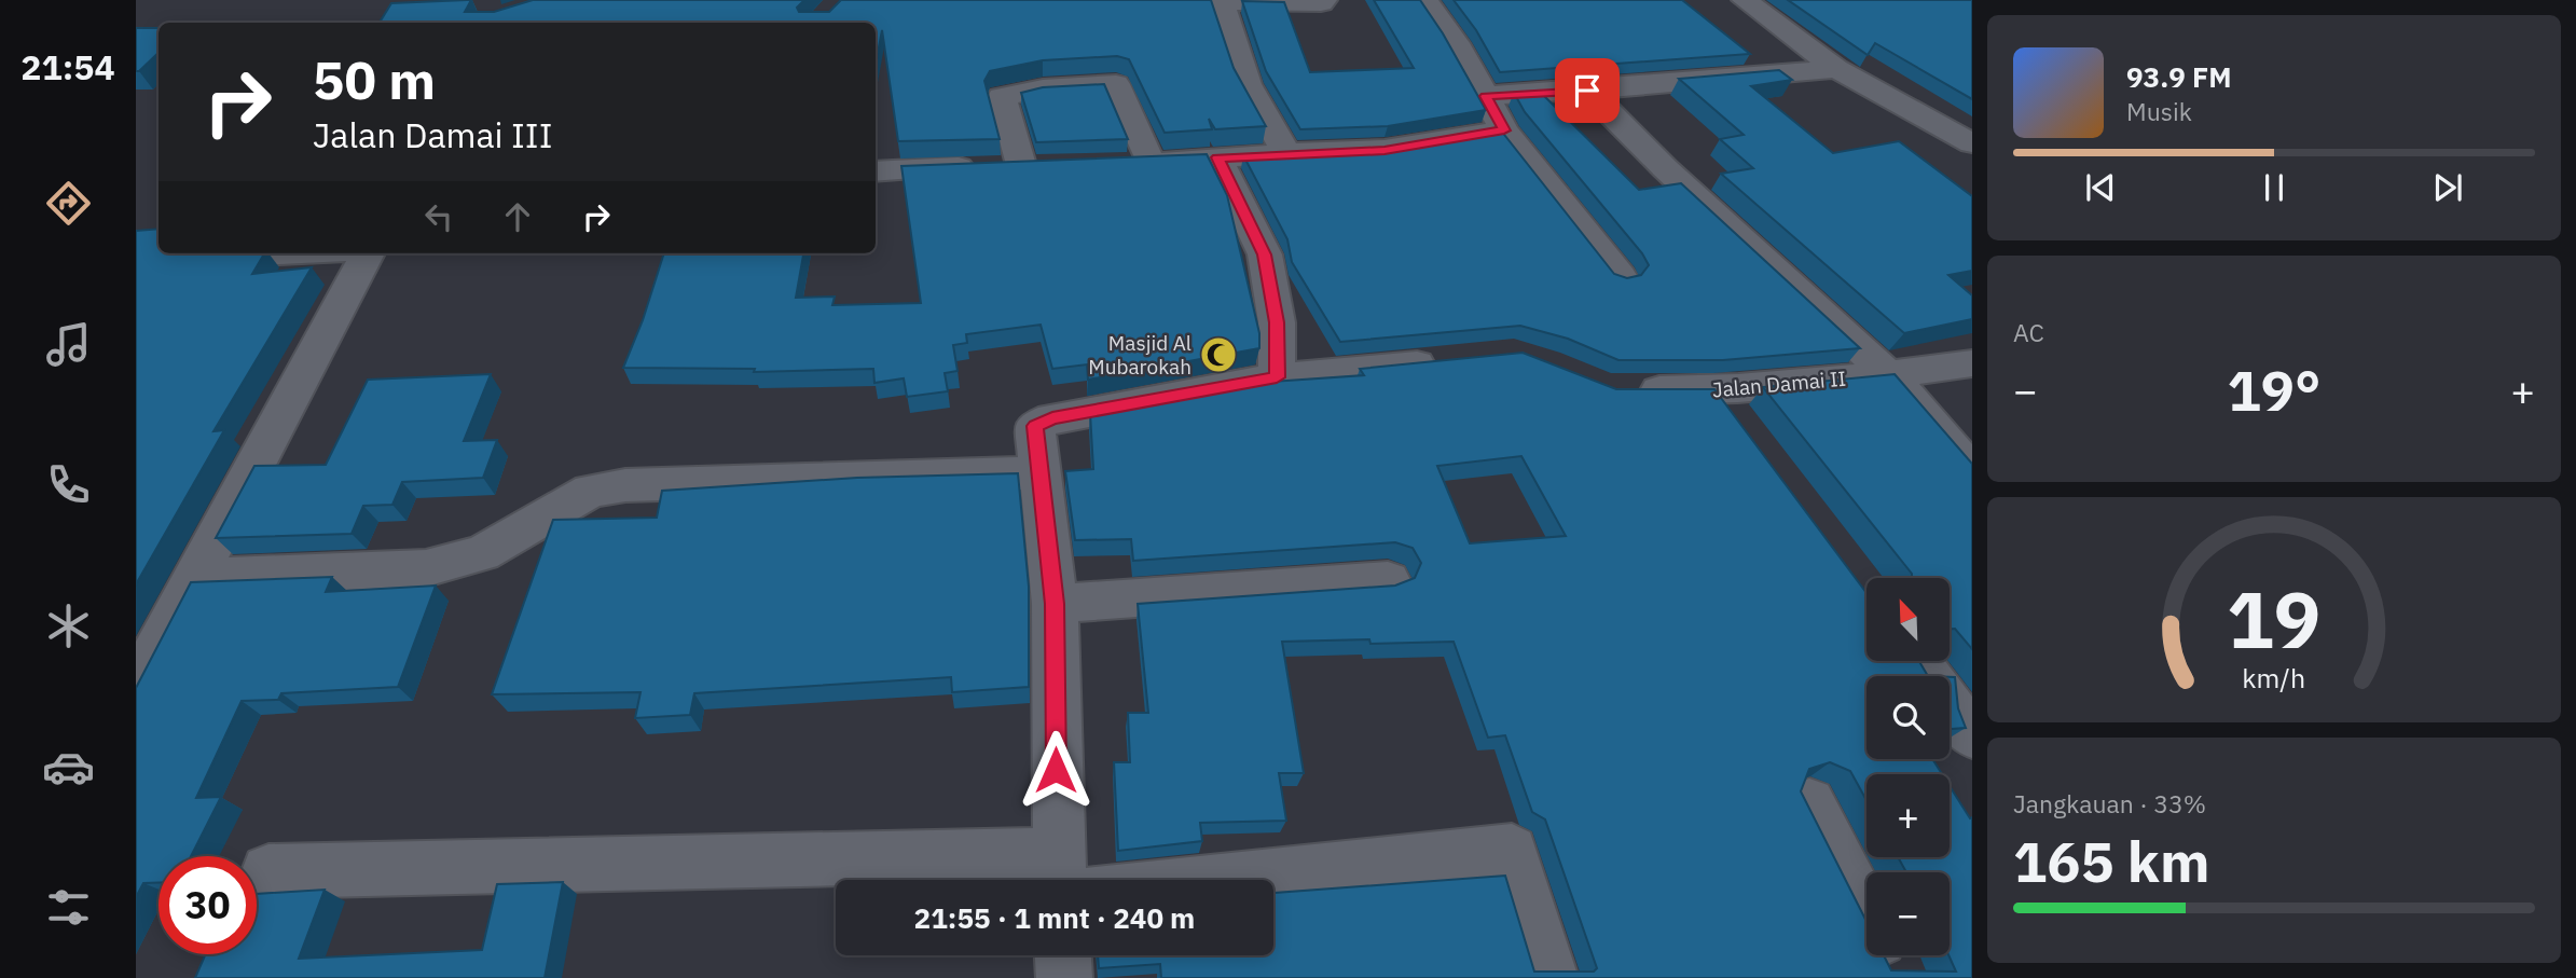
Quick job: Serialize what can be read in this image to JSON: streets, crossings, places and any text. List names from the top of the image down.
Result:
{
  "streets": {
    "street": ["Jalan Damai II"]
  },
  "places": {
    "mosque": ["Masjid Al Mubarokah"]
  },
  "north": "top left",
  "page": {
    "tabs": "21:54",
    "turn": ["50 m", "Jalan Damai III"],
    "song": ["93.9 FM", "Musik"],
    "tile": [
      "AC",
      ["Jangkauan · 33%", "165 km"]
    ],
    "heat": ["−", "19°", "+"],
    "map_buttons": ["+", "−"],
    "limit": "30",
    "trip": "21:55 · 1 mnt · 240 m",
    "gauge": ["19", "km/h"]
  }
}
